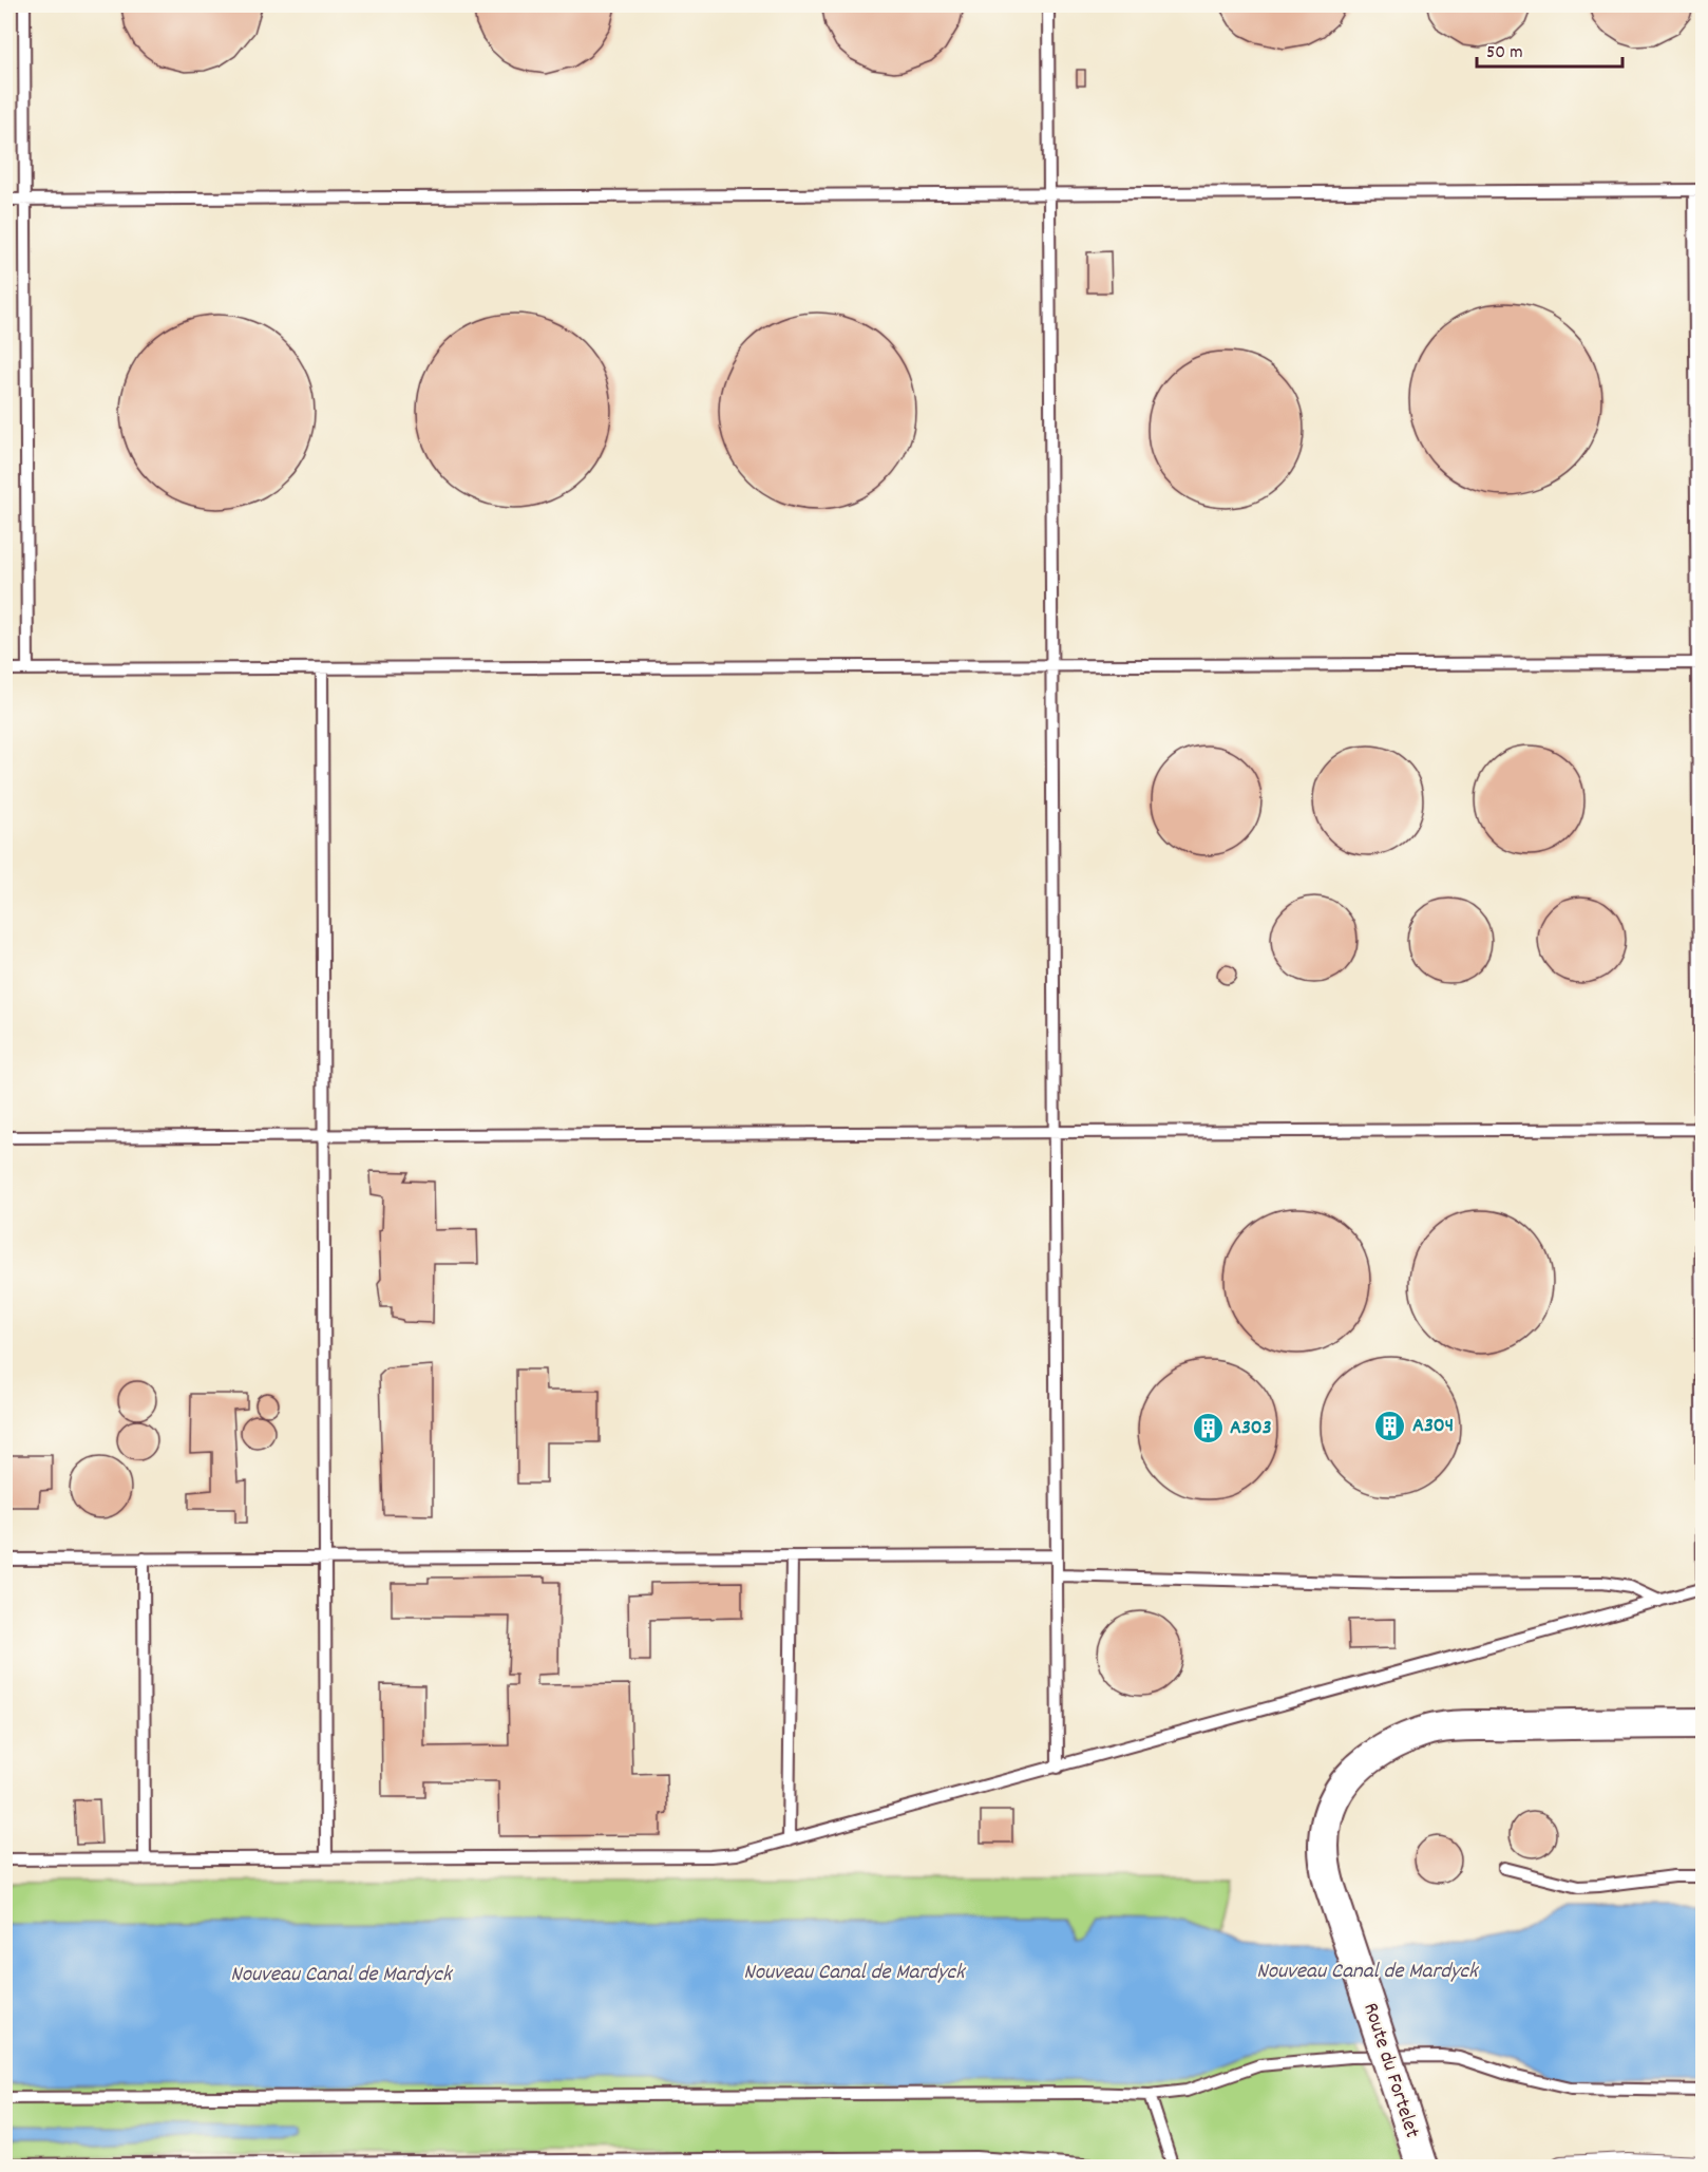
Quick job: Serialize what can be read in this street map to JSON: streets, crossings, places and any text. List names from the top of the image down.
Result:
{
  "streets": {
    "main road": ["Route du Fortelet"]
  },
  "water": ["Nouveau Canal de Mardyck"],
  "places": {
    "building": ["A304", "A303"]
  },
  "scale_bar": "50 m"
}
